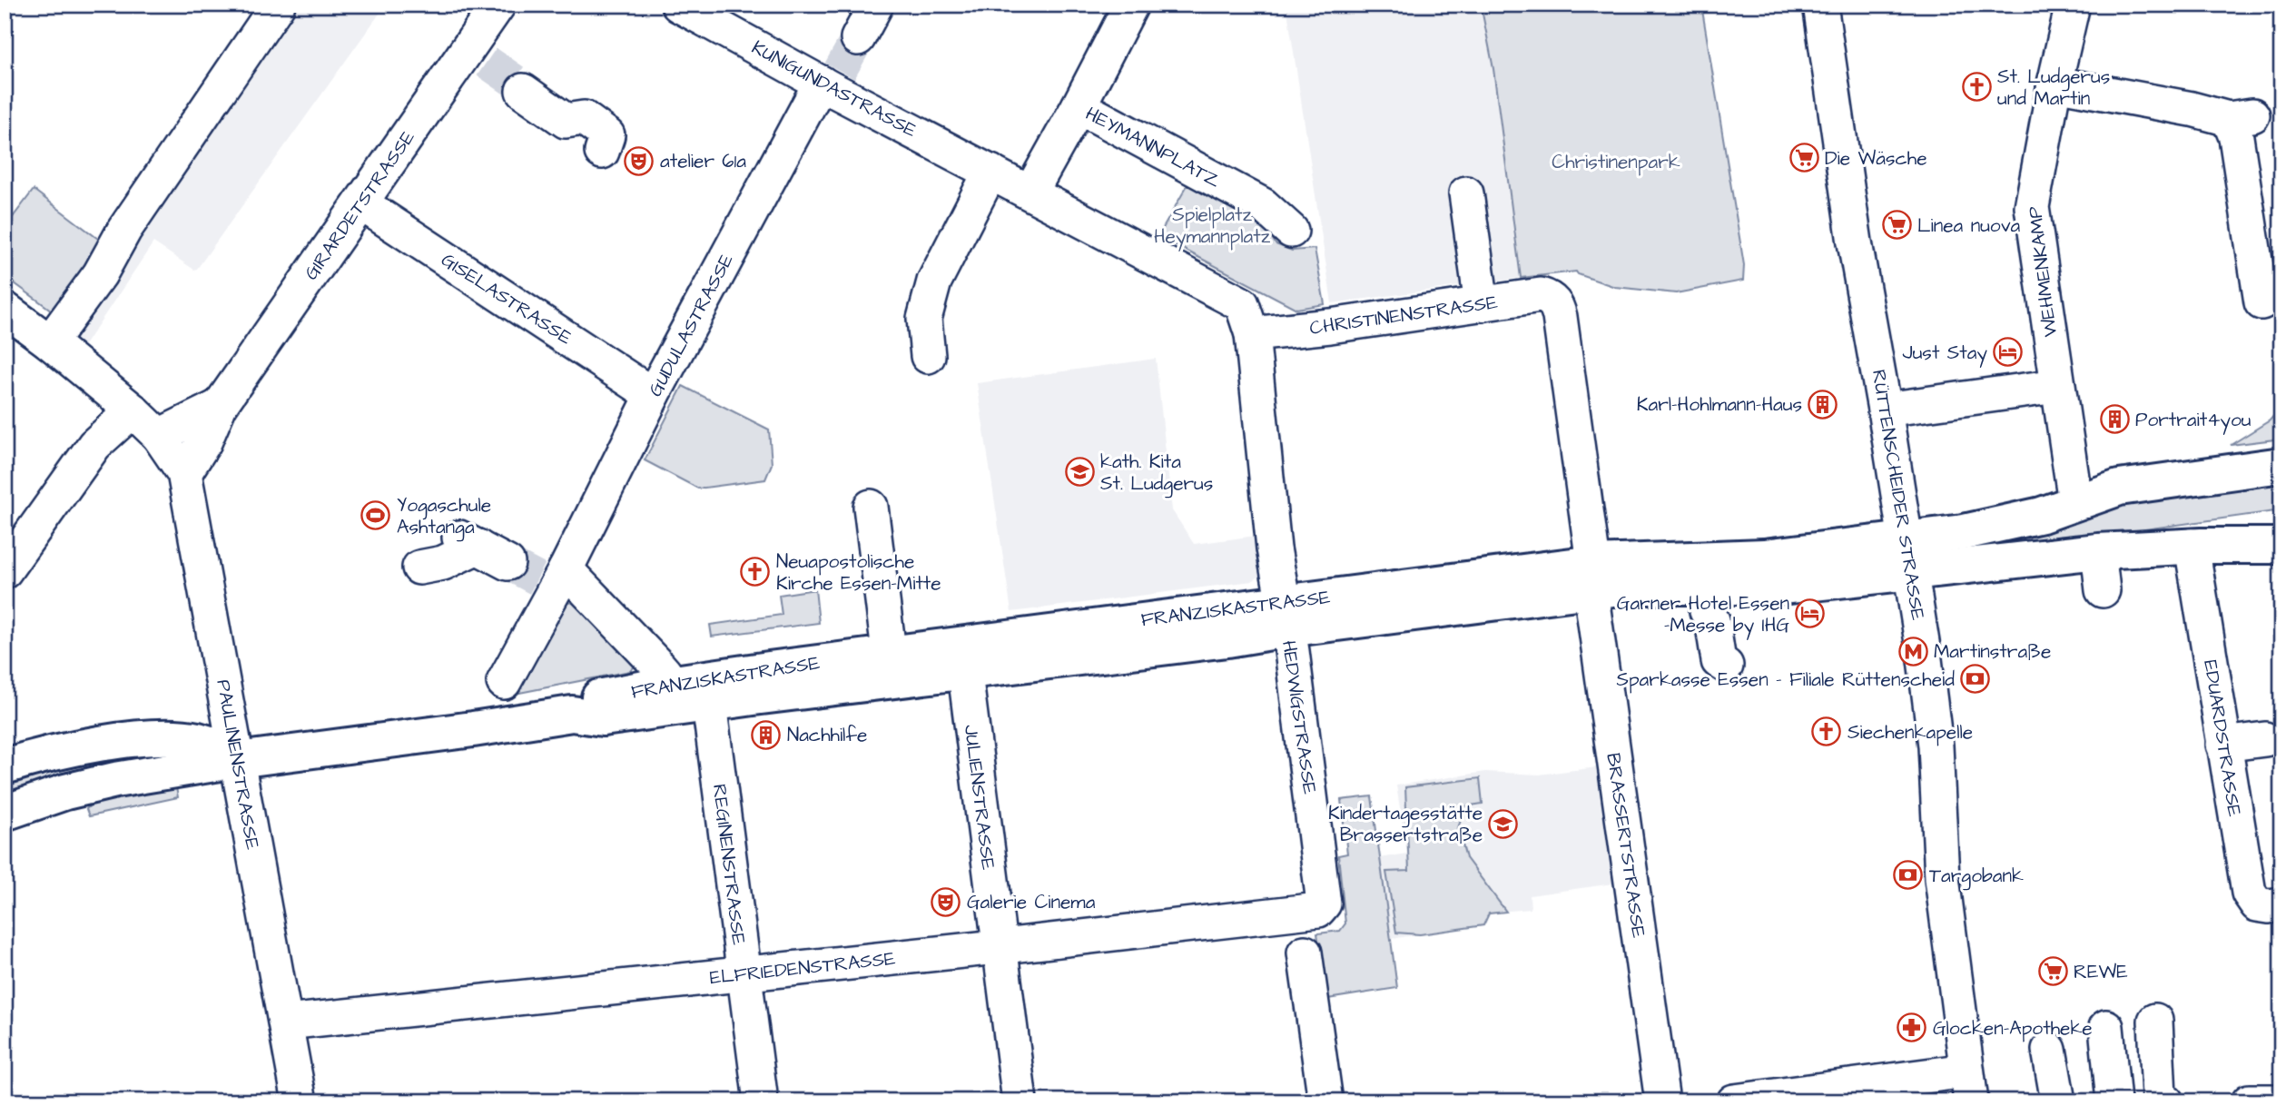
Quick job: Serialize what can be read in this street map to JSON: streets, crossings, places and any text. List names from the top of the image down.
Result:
{
  "streets": {
    "main road": ["FRANZISKASTRASSE"],
    "street": [
      "KUNIGUNDASTRASSE",
      "HEYMANNPLATZ",
      "GIRARDETSTRASSE",
      "WEHMENKAMP",
      "GISELASTRASSE",
      "CHRISTINENSTRASSE",
      "GUDULASTRASSE",
      "RÜTTENSCHEIDER STRASSE",
      "HEDWIGSTRASSE",
      "EDUARDSTRASSE",
      "PAULINENSTRASSE",
      "JULIENSTRASSE",
      "BRASSERTSTRASSE",
      "REGINENSTRASSE",
      "ELFRIEDENSTRASSE"
    ]
  },
  "crossings": [
    ["KUNIGUNDASTRASSE", "GUDULASTRASSE"],
    ["GIRARDETSTRASSE", "GISELASTRASSE"],
    ["GIRARDETSTRASSE", "PAULINENSTRASSE"],
    ["GISELASTRASSE", "GUDULASTRASSE"],
    ["CHRISTINENSTRASSE", "HEDWIGSTRASSE"],
    ["CHRISTINENSTRASSE", "BRASSERTSTRASSE"],
    ["RÜTTENSCHEIDER STRASSE", "FRANZISKASTRASSE"],
    ["FRANZISKASTRASSE", "HEDWIGSTRASSE"],
    ["FRANZISKASTRASSE", "PAULINENSTRASSE"],
    ["FRANZISKASTRASSE", "JULIENSTRASSE"],
    ["FRANZISKASTRASSE", "BRASSERTSTRASSE"],
    ["FRANZISKASTRASSE", "REGINENSTRASSE"],
    ["HEDWIGSTRASSE", "ELFRIEDENSTRASSE"],
    ["PAULINENSTRASSE", "ELFRIEDENSTRASSE"],
    ["JULIENSTRASSE", "ELFRIEDENSTRASSE"],
    ["REGINENSTRASSE", "ELFRIEDENSTRASSE"]
  ],
  "parks": ["Christinenpark", "Spielplatz Heymannplatz"],
  "places": {
    "church": ["St. Ludgerus und Martin", "Neuapostolische Kirche Essen-Mitte", "Siechenkapelle"],
    "supermarket": ["Die Wäsche", "Linea nuova", "REWE"],
    "theatre": ["atelier 61a", "Galerie Cinema"],
    "hotel": ["Just Stay", "Garner Hotel Essen -Messe by IHG"],
    "building": ["Karl-Hohlmann-Haus", "Portrait4you", "Nachhilfe"],
    "school or university": ["kath. Kita St. Ludgerus", "Kindertagesstätte Brassertstraße"],
    "sports": ["Yogaschule Ashtanga"],
    "metro station": ["Martinstraße"],
    "bank": ["Sparkasse Essen - Filiale Rüttenscheid", "Targobank"],
    "pharmacy": ["Glocken-Apotheke"]
  }
}
